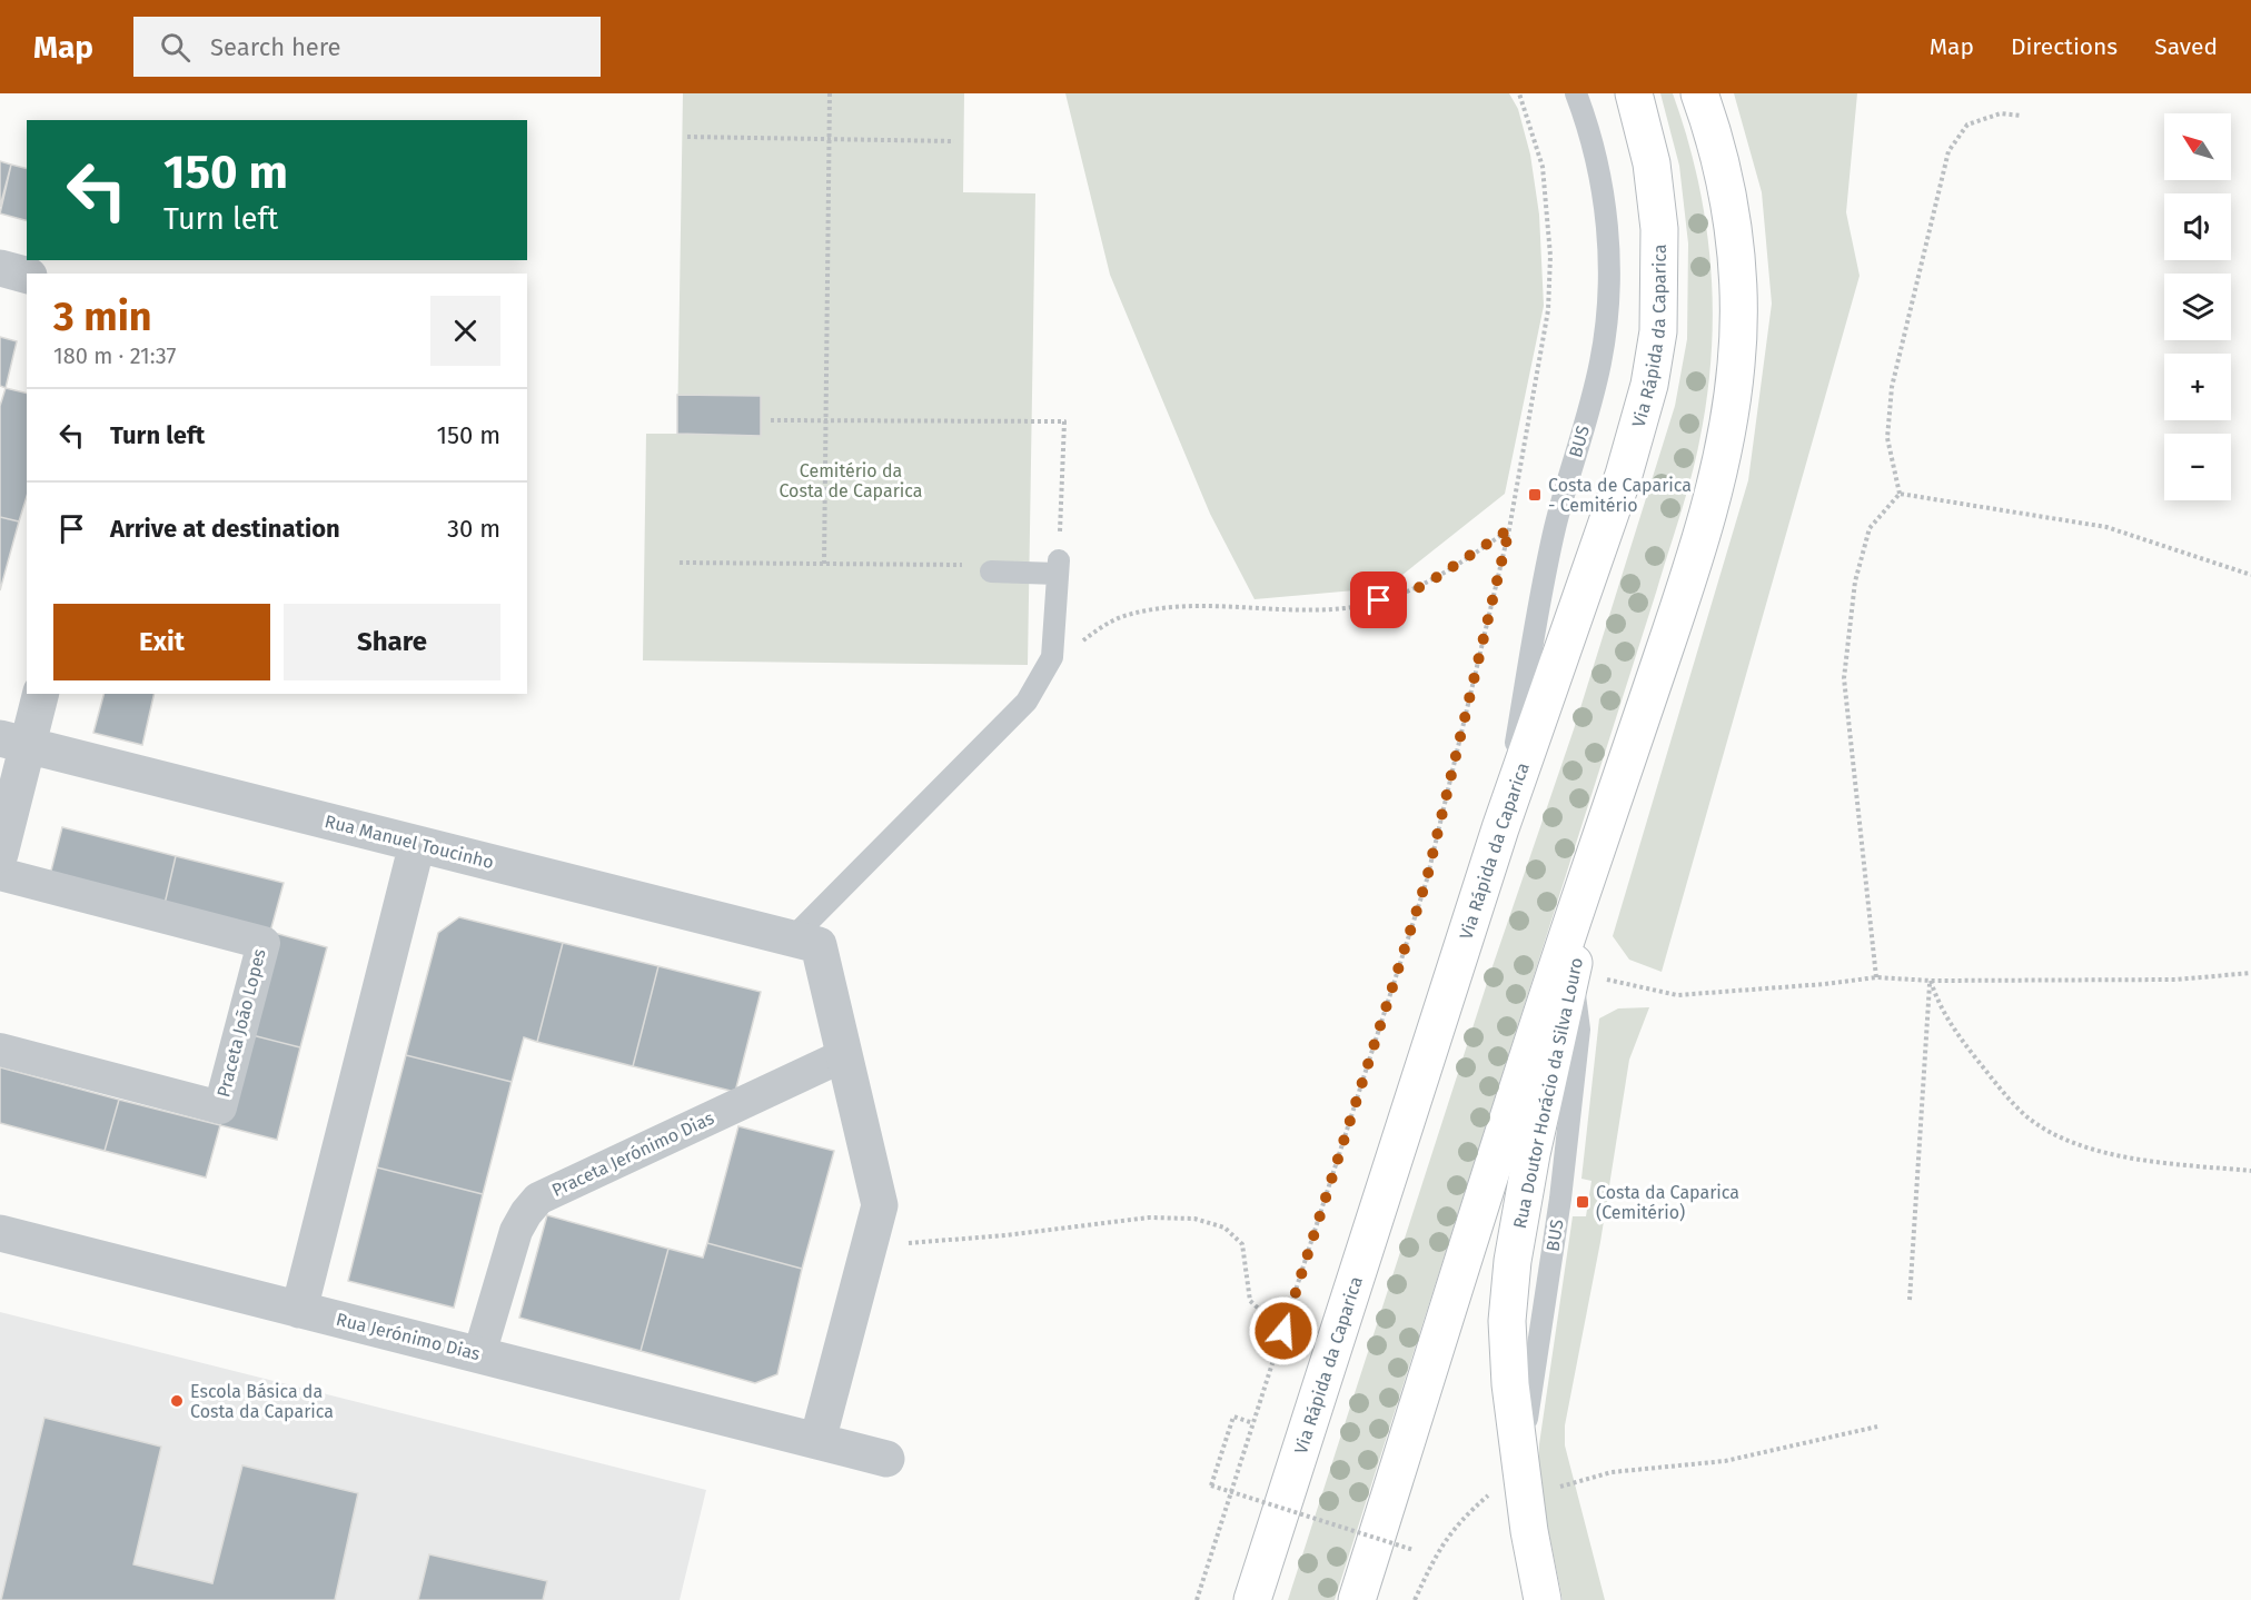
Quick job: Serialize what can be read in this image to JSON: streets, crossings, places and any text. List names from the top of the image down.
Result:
{
  "streets": {
    "main road": ["Via Rápida da Caparica", "Rua Doutor Horácio da Silva Louro"],
    "street": [
      "Rua Manuel Toucinho",
      "Praceta João Lopes",
      "Praceta Jerónimo Dias",
      "Rua Jerónimo Dias"
    ],
    "lane": ["BUS"]
  },
  "crossings": [
    ["Via Rápida da Caparica", "BUS"],
    ["BUS", "Rua Doutor Horácio da Silva Louro"],
    ["Praceta Jerónimo Dias", "Rua Jerónimo Dias"]
  ],
  "parks": ["Cemitério da Costa de Caparica"],
  "places": {
    "transit": ["Costa de Caparica - Cemitério", "Costa da Caparica (Cemitério)"],
    "other": ["Escola Básica da Costa da Caparica"]
  },
  "north": "top left",
  "page": {
    "header": "Map",
    "search": "Search here",
    "nav": ["Map", "Directions", "Saved"],
    "map_buttons": ["+", "−"],
    "turn": ["150 m", "Turn left"],
    "heading": ["3 min", "180 m · 21:37"],
    "list": [
      {
        "name": "Turn left",
        "value": "150 m"
      },
      {
        "name": "Arrive at destination",
        "value": "30 m"
      }
    ],
    "buttons": ["Exit", "Share"]
  }
}
